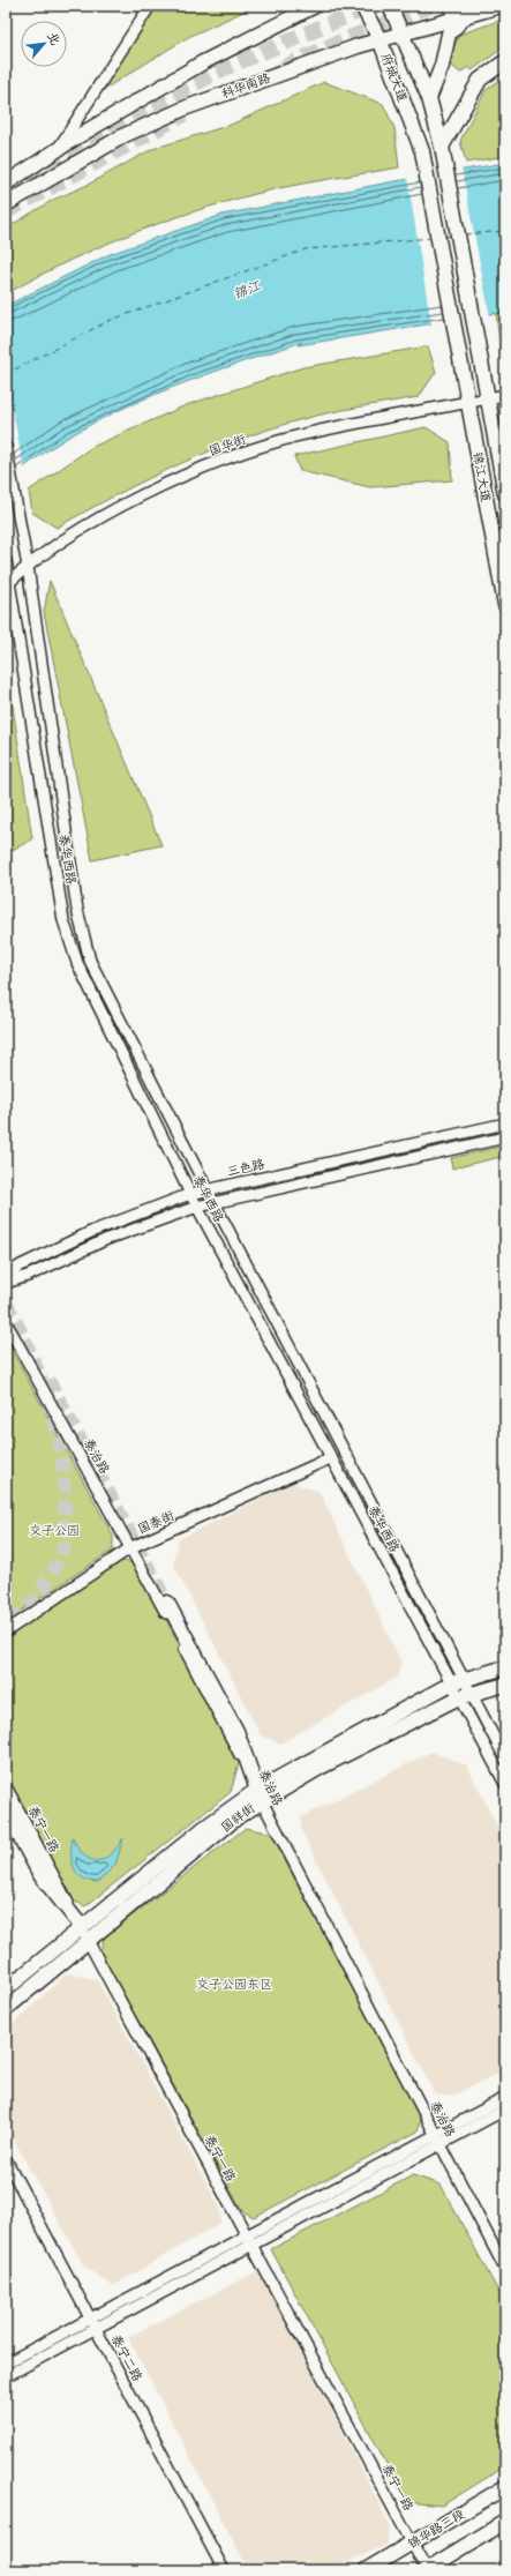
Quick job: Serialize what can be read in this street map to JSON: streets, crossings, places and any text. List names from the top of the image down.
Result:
{
  "streets": {
    "main road": [
      "府城大道",
      "科华南路",
      "锦江大道",
      "国祥街",
      "锦华路三段"
    ],
    "street": [
      "国华街",
      "泰华西路",
      "三色路",
      "泰治路",
      "国泰街",
      "泰宁一路",
      "泰宁二路"
    ]
  },
  "crossings": [
    ["府城大道", "科华南路"],
    ["府城大道", "锦江大道"],
    ["国华街", "锦江大道"],
    ["国华街", "泰华西路"],
    ["泰华西路", "三色路"],
    ["泰华西路", "国泰街"],
    ["泰华西路", "国祥街"],
    ["泰治路", "国泰街"],
    ["泰治路", "国祥街"],
    ["国祥街", "泰宁一路"],
    ["泰宁一路", "锦华路三段"]
  ],
  "water": ["锦江"],
  "parks": ["交子公园", "交子公园东区"],
  "north": "top right"
}
